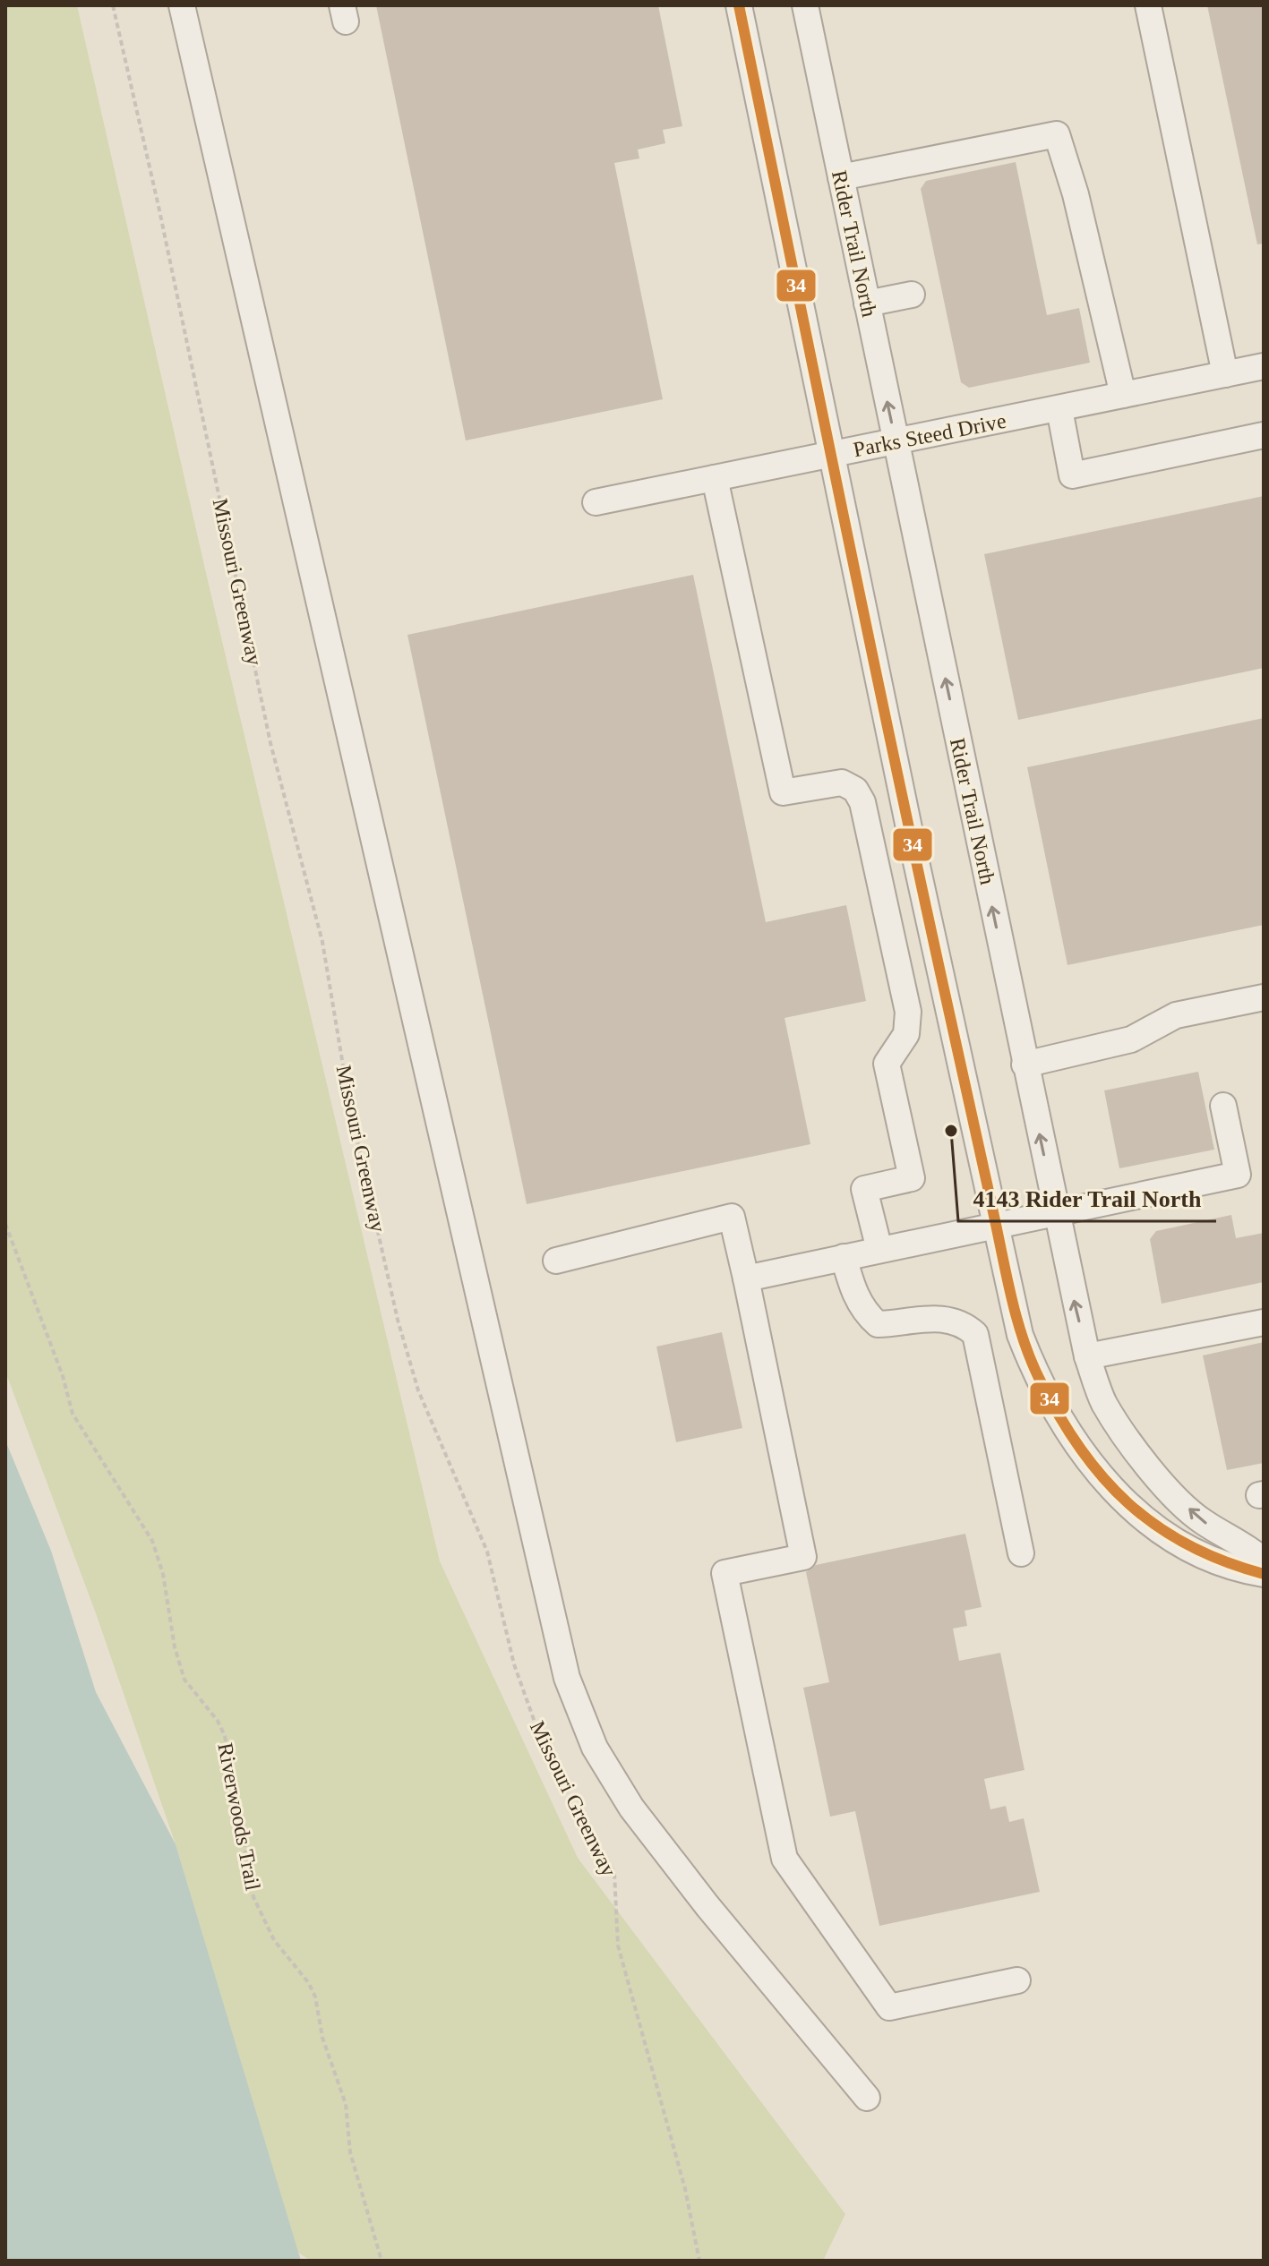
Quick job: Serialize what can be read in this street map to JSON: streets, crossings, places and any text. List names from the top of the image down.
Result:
{
  "streets": {
    "street": ["Rider Trail North", "Parks Steed Drive"],
    "path": ["Missouri Greenway", "Riverwoods Trail"]
  },
  "crossings": [
    ["Rider Trail North", "Parks Steed Drive"]
  ],
  "places": ["4143 Rider Trail North"],
  "lines": ["transit line 34"]
}
